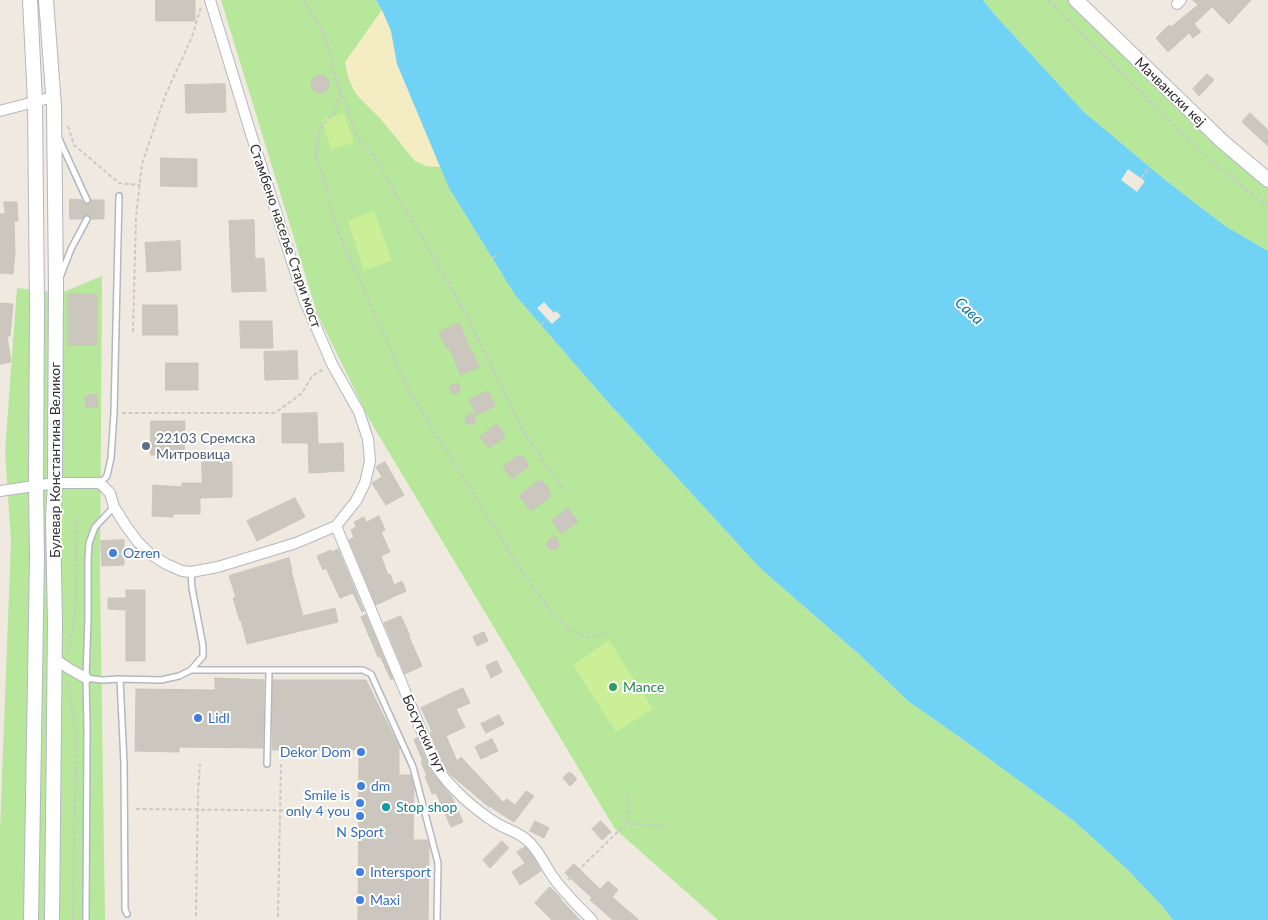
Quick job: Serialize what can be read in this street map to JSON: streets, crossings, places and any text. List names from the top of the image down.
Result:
{
  "streets": {
    "main road": ["Мачвански кеј", "Булевар Константина Великог"],
    "street": ["Стамбено насеље Стари мост", "Босутски пут"]
  },
  "crossings": [
    ["Стамбено насеље Стари мост", "Босутски пут"]
  ],
  "water": ["Сава"],
  "places": [
    "22103 Сремска Митровица",
    "Ozren",
    "Mance",
    "Lidl",
    "Dekor Dom",
    "dm",
    "Smile is only 4 you",
    "Stop shop",
    "N Sport",
    "Intersport",
    "Maxi"
  ]
}
